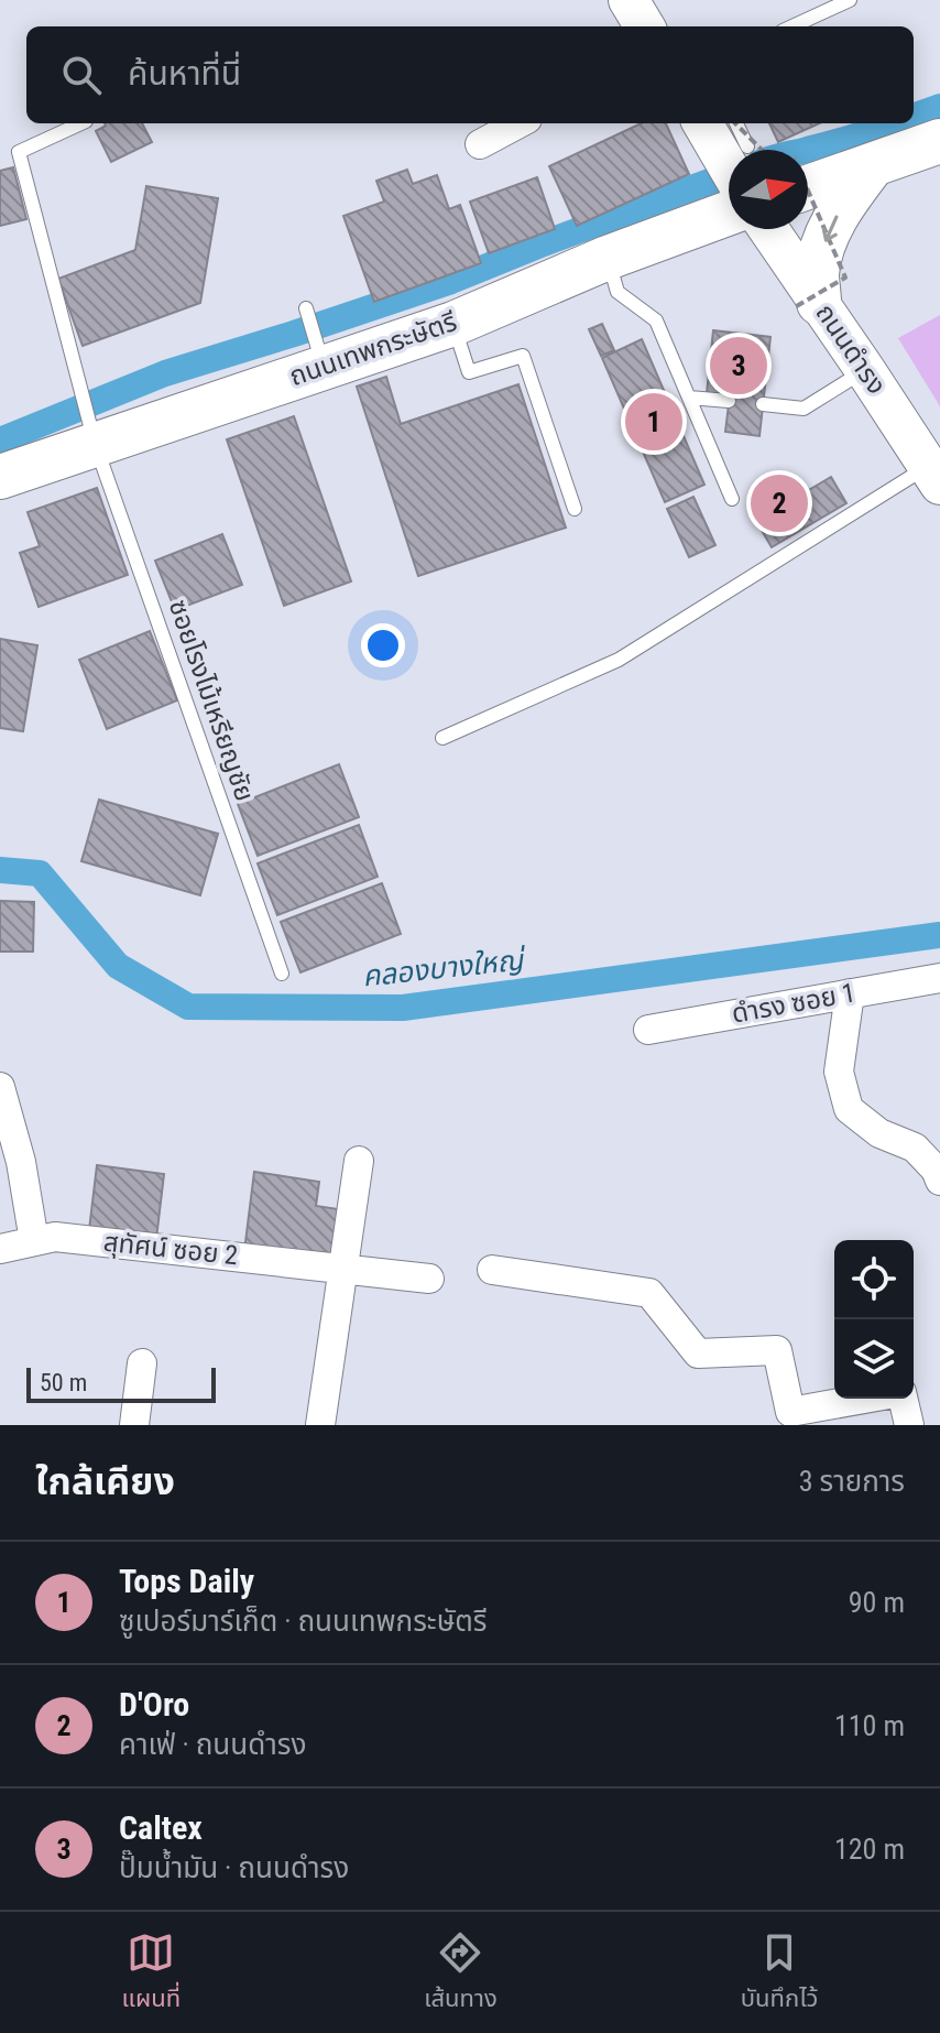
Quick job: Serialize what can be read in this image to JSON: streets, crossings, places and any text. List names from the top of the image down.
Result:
{
  "streets": {
    "main road": ["ถนนเทพกระษัตรี"],
    "street": ["ถนนดำรง", "ดำรง ซอย 1", "สุทัศน์ ซอย 2"],
    "lane": ["ซอยโรงไม้เหรียญชัย"]
  },
  "crossings": [
    ["ถนนเทพกระษัตรี", "ซอยโรงไม้เหรียญชัย"]
  ],
  "water": ["คลองบางใหญ่"],
  "scale_bar": "50 m",
  "north": "right",
  "page": {
    "search": "ค้นหาที่นี่",
    "pins": ["3", "1", "2"],
    "scale": "50 m",
    "heading": ["ใกล้เคียง", "3 รายการ"],
    "list": [
      {
        "mark": "1",
        "name": "Tops Daily",
        "note": "ซูเปอร์มาร์เก็ต · ถนนเทพกระษัตรี",
        "value": "90 m"
      },
      {
        "mark": "2",
        "name": "D'Oro",
        "note": "คาเฟ่ · ถนนดำรง",
        "value": "110 m"
      },
      {
        "mark": "3",
        "name": "Caltex",
        "note": "ปั๊มน้ำมัน · ถนนดำรง",
        "value": "120 m"
      }
    ],
    "nav": ["แผนที่", "เส้นทาง", "บันทึกไว้"]
  }
}
